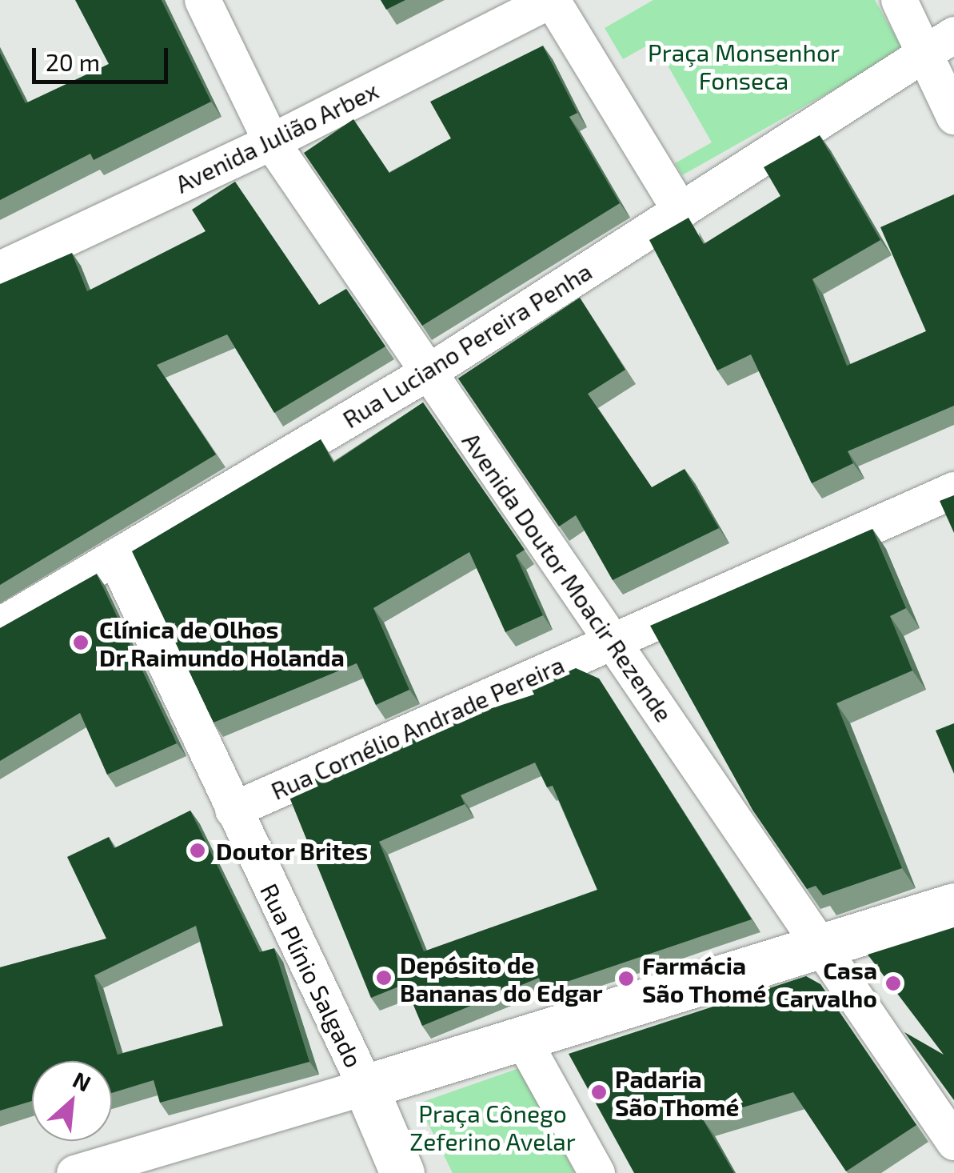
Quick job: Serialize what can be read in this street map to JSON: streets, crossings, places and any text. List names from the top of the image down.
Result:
{
  "streets": {
    "street": [
      "Avenida Julião Arbex",
      "Rua Luciano Pereira Penha",
      "Avenida Doutor Moacir Rezende",
      "Rua Cornélio Andrade Pereira",
      "Rua Plínio Salgado"
    ]
  },
  "crossings": [
    ["Avenida Julião Arbex", "Avenida Doutor Moacir Rezende"],
    ["Rua Luciano Pereira Penha", "Avenida Doutor Moacir Rezende"],
    ["Rua Luciano Pereira Penha", "Rua Plínio Salgado"],
    ["Avenida Doutor Moacir Rezende", "Rua Cornélio Andrade Pereira"],
    ["Rua Cornélio Andrade Pereira", "Rua Plínio Salgado"]
  ],
  "parks": ["Praça Monsenhor Fonseca", "Praça Cônego Zeferino Avelar"],
  "places": [
    "Clínica de Olhos Dr Raimundo Holanda",
    "Doutor Brites",
    "Depósito de Bananas do Edgar",
    "Farmácia São Thomé",
    "Casa Carvalho",
    "Padaria São Thomé"
  ],
  "scale_bar": "20 m",
  "north": "top right"
}
